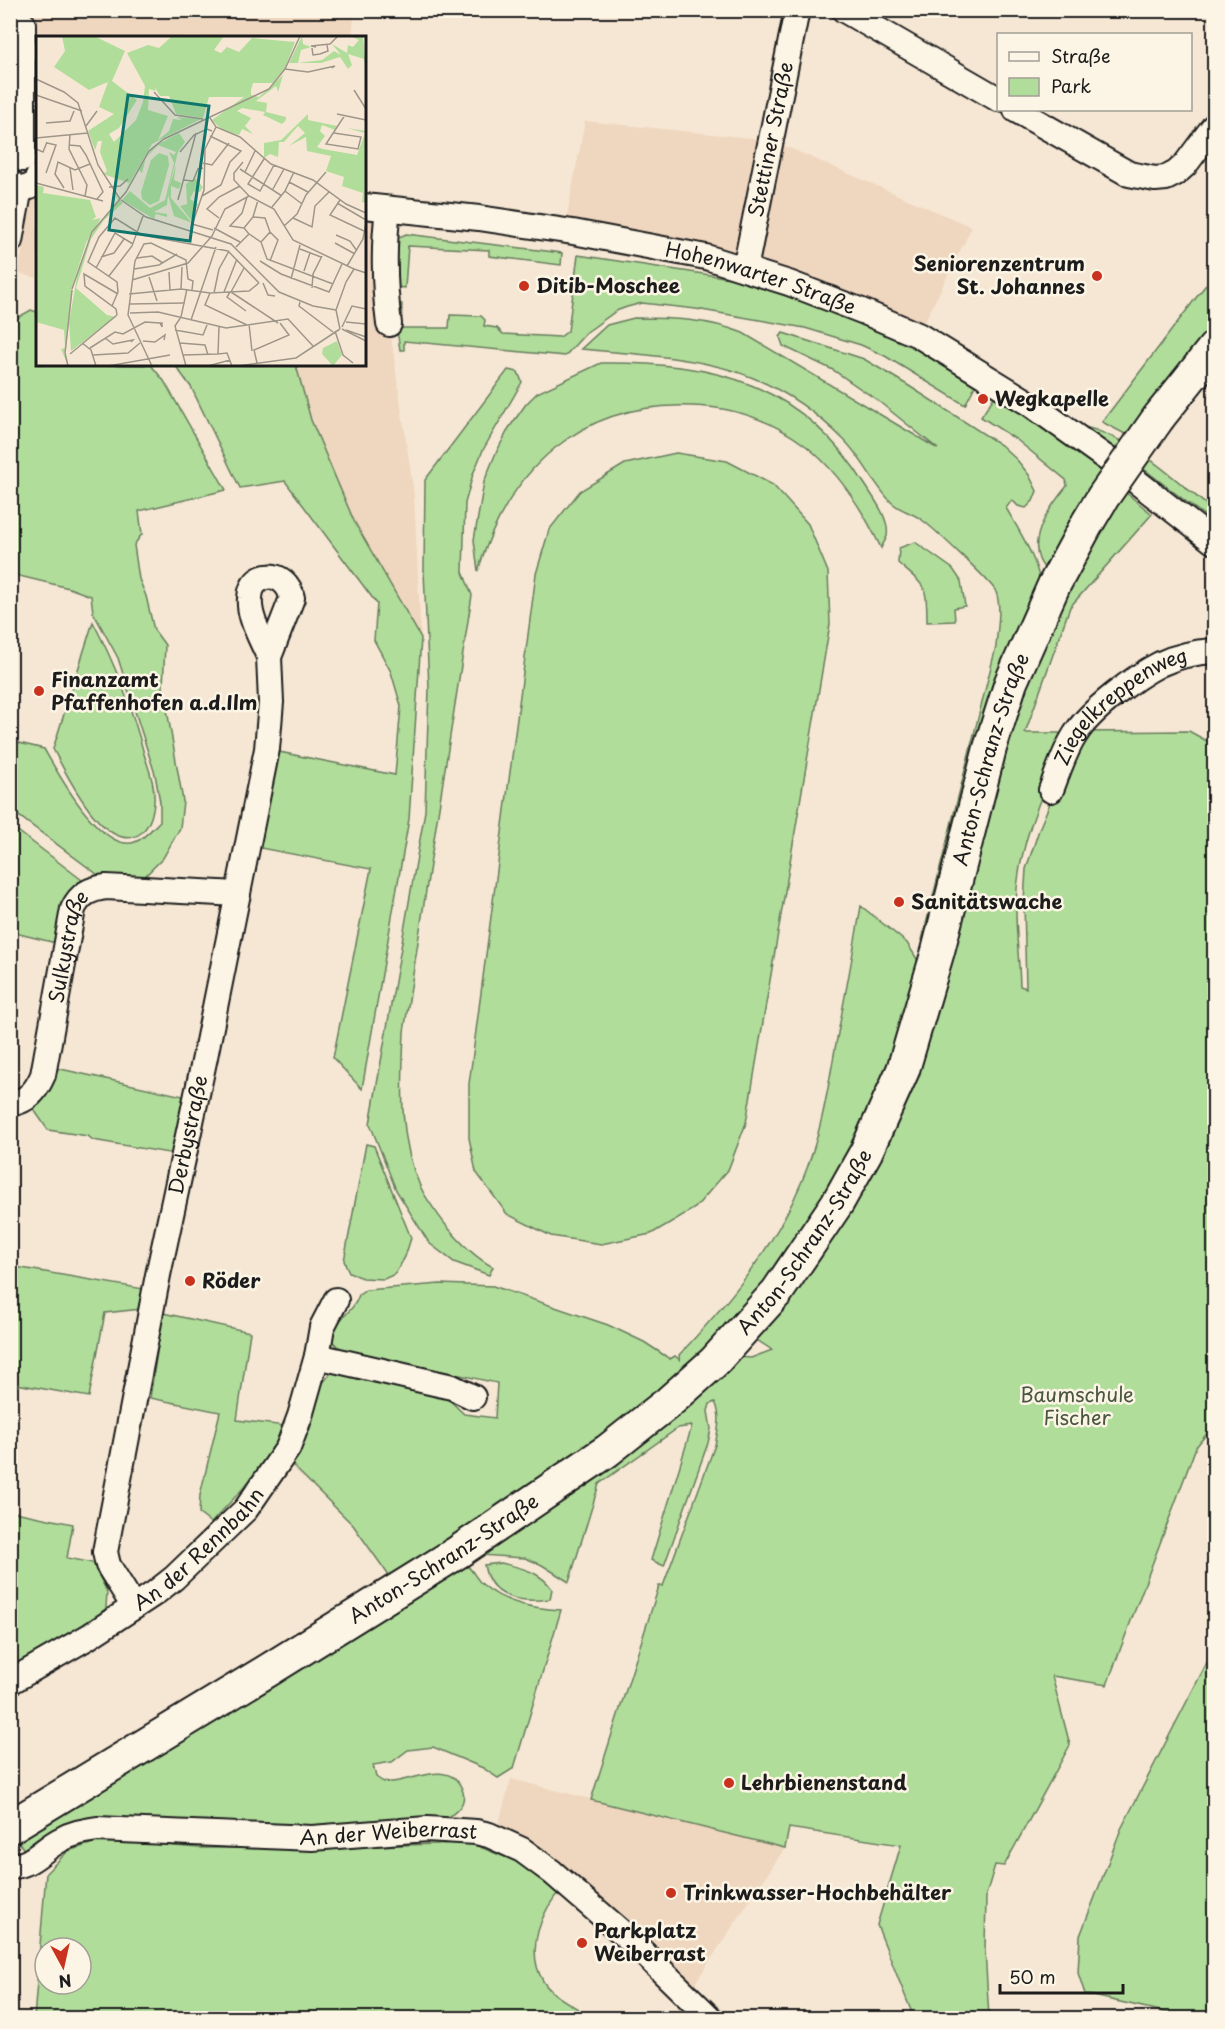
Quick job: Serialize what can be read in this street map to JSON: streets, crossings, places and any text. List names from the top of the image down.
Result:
{
  "streets": {
    "main road": ["Anton-Schranz-Straße"],
    "street": [
      "Stettiner Straße",
      "Hohenwarter Straße",
      "Ziegelkreppenweg",
      "Sulkystraße",
      "Derbystraße",
      "An der Rennbahn",
      "An der Weiberrast"
    ]
  },
  "crossings": [
    ["Stettiner Straße", "Hohenwarter Straße"],
    ["Sulkystraße", "Derbystraße"],
    ["Derbystraße", "An der Rennbahn"]
  ],
  "parks": ["Baumschule Fischer"],
  "places": [
    "Seniorenzentrum St. Johannes",
    "Ditib-Moschee",
    "Wegkapelle",
    "Finanzamt Pfaffenhofen a.d.Ilm",
    "Sanitätswache",
    "Röder",
    "Lehrbienenstand",
    "Trinkwasser-Hochbehälter",
    "Parkplatz Weiberrast"
  ],
  "legend": ["Straße", "Park"],
  "scale_bar": "50 m",
  "north": "bottom"
}
